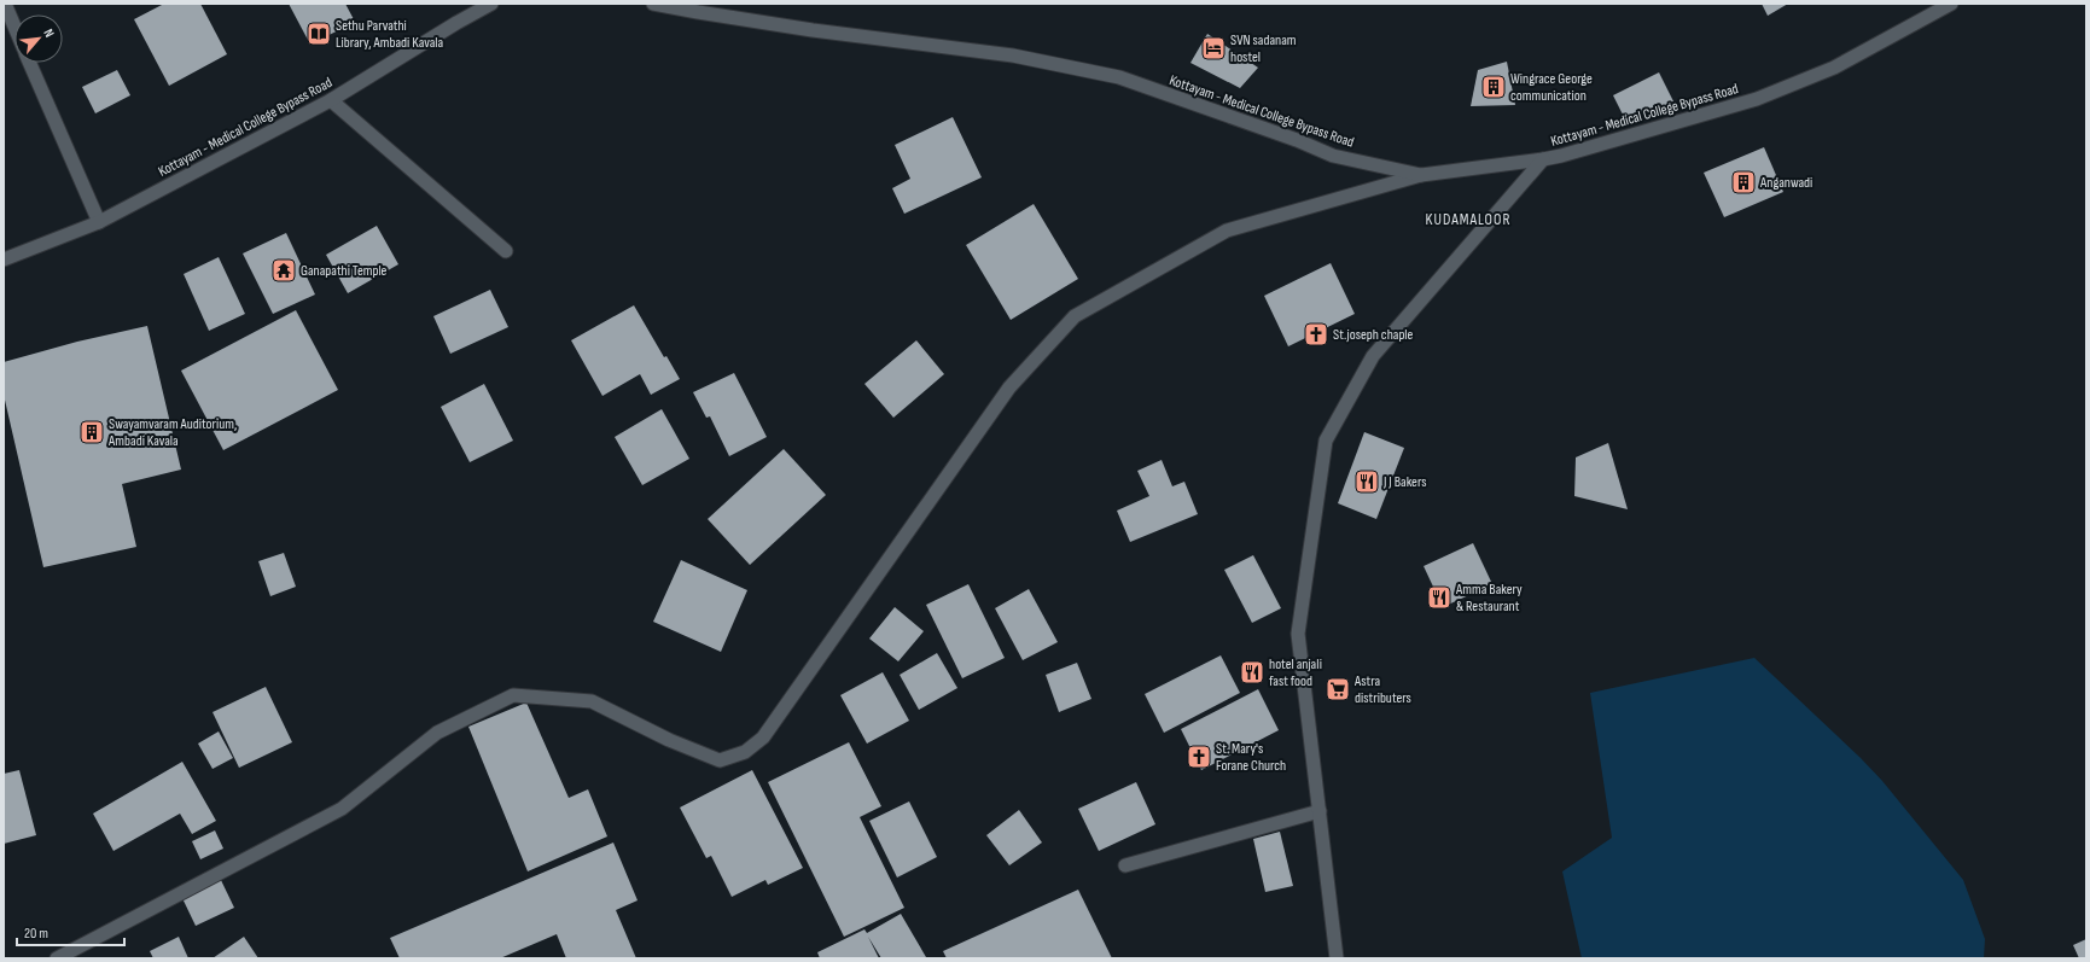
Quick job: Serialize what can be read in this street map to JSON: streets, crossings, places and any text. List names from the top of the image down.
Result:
{
  "streets": {
    "main road": ["Kottayam - Medical College Bypass Road"]
  },
  "districts": ["KUDAMALOOR"],
  "places": {
    "library": ["Sethu Parvathi Library, Ambadi Kavala"],
    "hotel": ["SVN sadanam hostel"],
    "building": ["Wingrace George communication", "Anganwadi", "Swayamvaram Auditorium, Ambadi Kavala"],
    "temple": ["Ganapathi Temple"],
    "church": ["St.joseph chaple", "St. Mary's Forane Church"],
    "restaurant": ["J J Bakers", "Amma Bakery & Restaurant", "hotel anjali fast food"],
    "supermarket": ["Astra distributers"]
  },
  "scale_bar": "20 m",
  "north": "top right"
}
